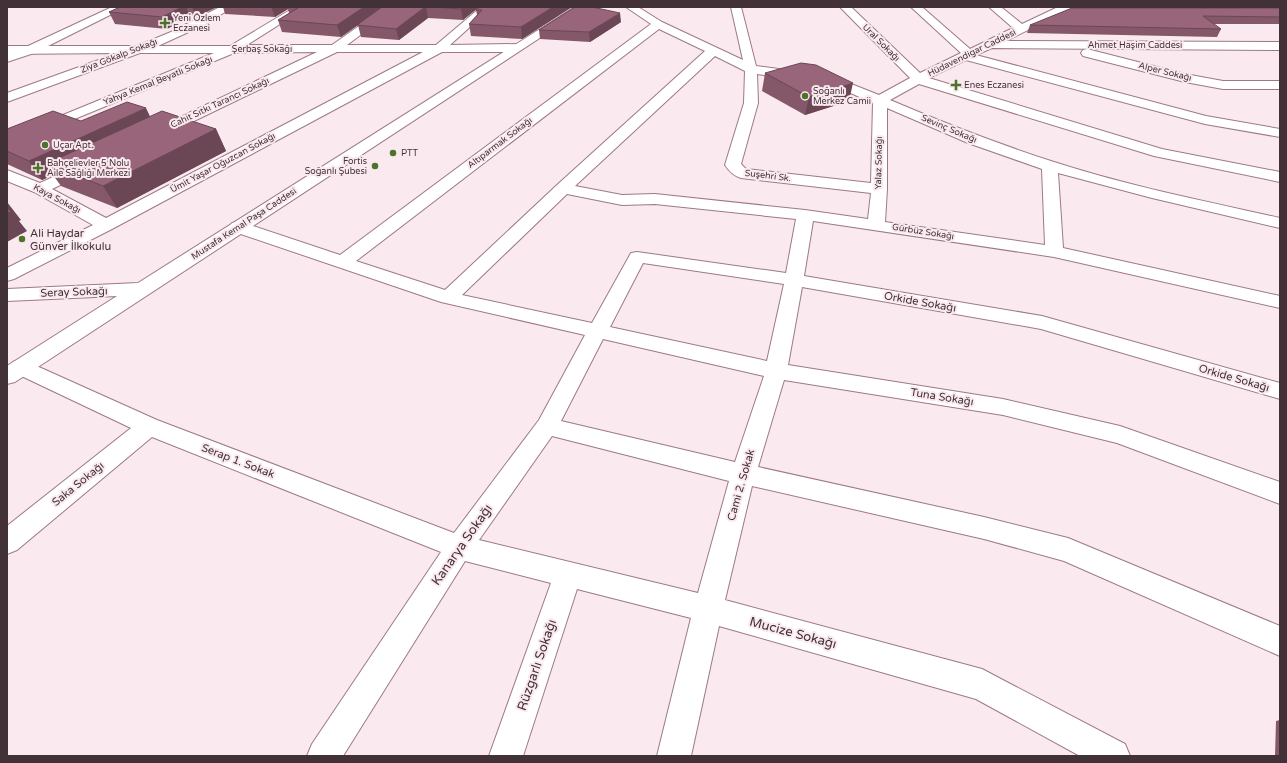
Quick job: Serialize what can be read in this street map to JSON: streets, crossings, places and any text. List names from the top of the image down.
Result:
{
  "streets": {
    "street": [
      "Ural Sokağı",
      "Ahmet Haşim Caddesi",
      "Şerbaş Sokağı",
      "Hüdavendigar Caddesi",
      "Ziya Gökalp Sokağı",
      "Alper Sokağı",
      "Yahya Kemal Beyatlı Sokağı",
      "Cahit Sıtkı Tarancı Sokağı",
      "Sevinç Sokağı",
      "Altıparmak Sokağı",
      "Ümit Yaşar Oğuzcan Sokağı",
      "Yalaz Sokağı",
      "Suşehri Sk.",
      "Kaya Sokağı",
      "Mustafa Kemal Paşa Caddesi",
      "Gürbüz Sokağı",
      "Seray Sokağı",
      "Orkide Sokağı",
      "Tuna Sokağı",
      "Serap 1. Sokak",
      "Saka Sokağı",
      "Cami 2. Sokak",
      "Kanarya Sokağı",
      "Mucize Sokağı",
      "Rüzgarlı Sokağı"
    ]
  },
  "crossings": [
    ["Ural Sokağı", "Hüdavendigar Caddesi"],
    ["Ahmet Haşim Caddesi", "Hüdavendigar Caddesi"],
    ["Ahmet Haşim Caddesi", "Alper Sokağı"],
    ["Şerbaş Sokağı", "Ziya Gökalp Sokağı"],
    ["Şerbaş Sokağı", "Yahya Kemal Beyatlı Sokağı"],
    ["Şerbaş Sokağı", "Cahit Sıtkı Tarancı Sokağı"],
    ["Şerbaş Sokağı", "Ümit Yaşar Oğuzcan Sokağı"],
    ["Şerbaş Sokağı", "Mustafa Kemal Paşa Caddesi"],
    ["Hüdavendigar Caddesi", "Sevinç Sokağı"],
    ["Hüdavendigar Caddesi", "Yalaz Sokağı"],
    ["Sevinç Sokağı", "Altıparmak Sokağı"],
    ["Sevinç Sokağı", "Yalaz Sokağı"],
    ["Sevinç Sokağı", "Suşehri Sk."],
    ["Altıparmak Sokağı", "Tuna Sokağı"],
    ["Ümit Yaşar Oğuzcan Sokağı", "Kaya Sokağı"],
    ["Yalaz Sokağı", "Suşehri Sk."],
    ["Yalaz Sokağı", "Gürbüz Sokağı"],
    ["Mustafa Kemal Paşa Caddesi", "Seray Sokağı"],
    ["Mustafa Kemal Paşa Caddesi", "Tuna Sokağı"],
    ["Mustafa Kemal Paşa Caddesi", "Serap 1. Sokak"],
    ["Gürbüz Sokağı", "Cami 2. Sokak"],
    ["Orkide Sokağı", "Tuna Sokağı"],
    ["Orkide Sokağı", "Cami 2. Sokak"],
    ["Orkide Sokağı", "Kanarya Sokağı"],
    ["Tuna Sokağı", "Cami 2. Sokak"],
    ["Tuna Sokağı", "Kanarya Sokağı"],
    ["Serap 1. Sokak", "Saka Sokağı"],
    ["Serap 1. Sokak", "Kanarya Sokağı"],
    ["Serap 1. Sokak", "Mucize Sokağı"],
    ["Cami 2. Sokak", "Mucize Sokağı"],
    ["Kanarya Sokağı", "Mucize Sokağı"],
    ["Mucize Sokağı", "Rüzgarlı Sokağı"]
  ],
  "places": {
    "health": ["Yeni Özlem Eczanesi", "Enes Eczanesi", "Bahçelievler 5 Nolu Aile Sağlığı Merkezi"],
    "other": [
      "Soğanlı Merkez Camii",
      "Uçar Apt.",
      "PTT",
      "Fortis Soğanlı Şubesi",
      "Ali Haydar Günver İlkokulu"
    ]
  }
}
